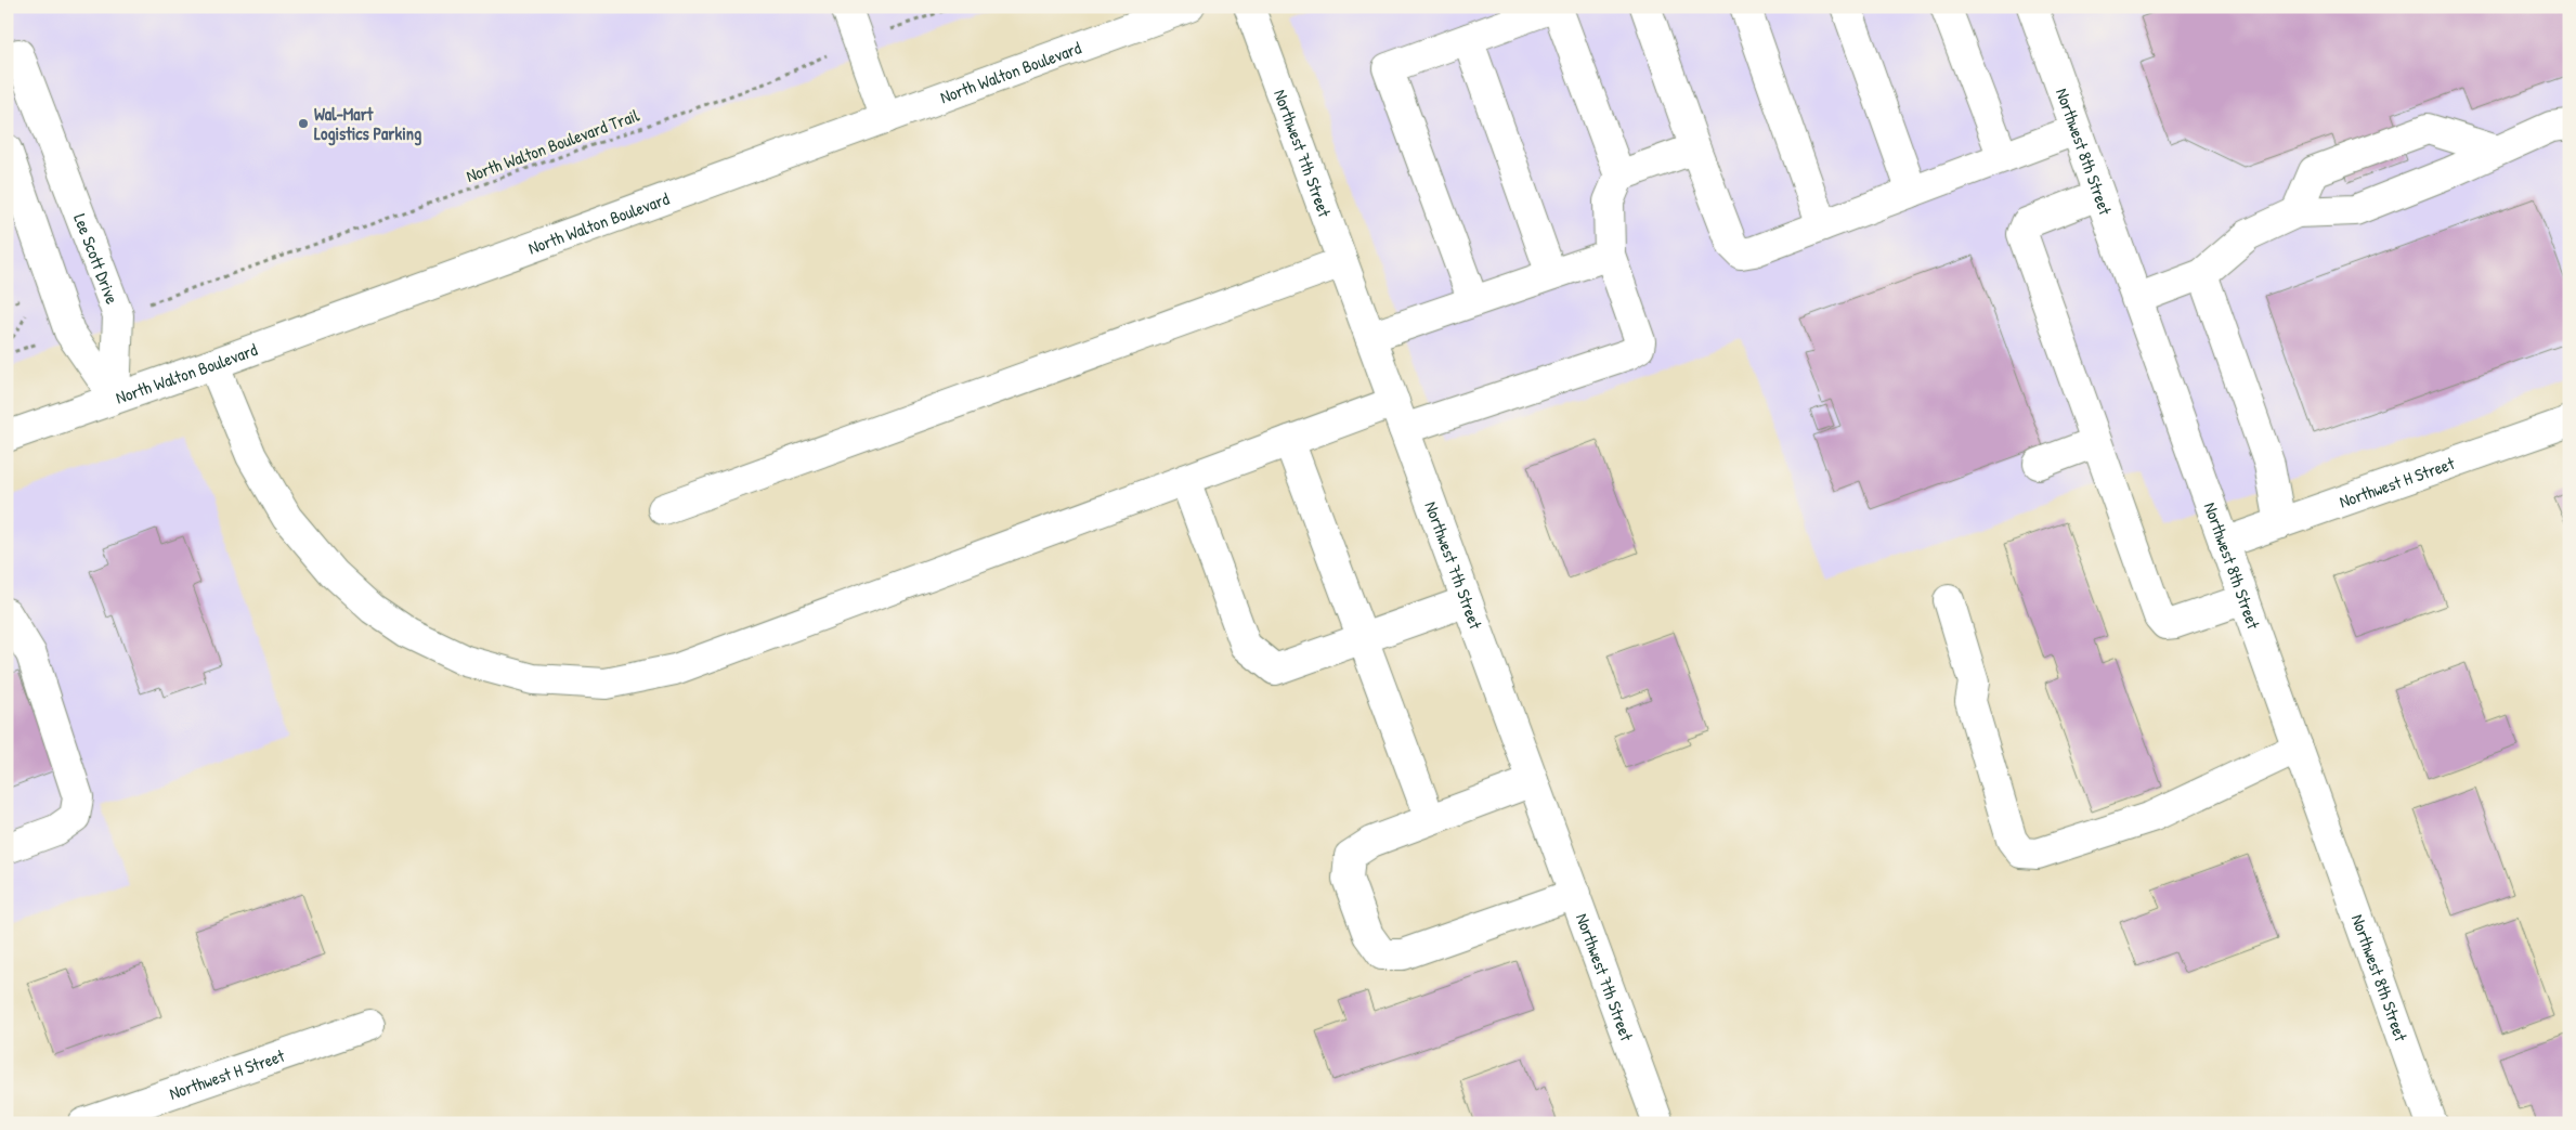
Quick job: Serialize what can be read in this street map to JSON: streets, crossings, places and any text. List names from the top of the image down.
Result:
{
  "streets": {
    "street": [
      "North Walton Boulevard",
      "Northwest 8th Street",
      "Northwest 7th Street",
      "Lee Scott Drive",
      "Northwest H Street"
    ],
    "path": ["North Walton Boulevard Trail"]
  },
  "crossings": [
    ["North Walton Boulevard", "Lee Scott Drive"],
    ["Northwest 8th Street", "Northwest H Street"]
  ],
  "places": ["Wal-Mart Logistics Parking"]
}
